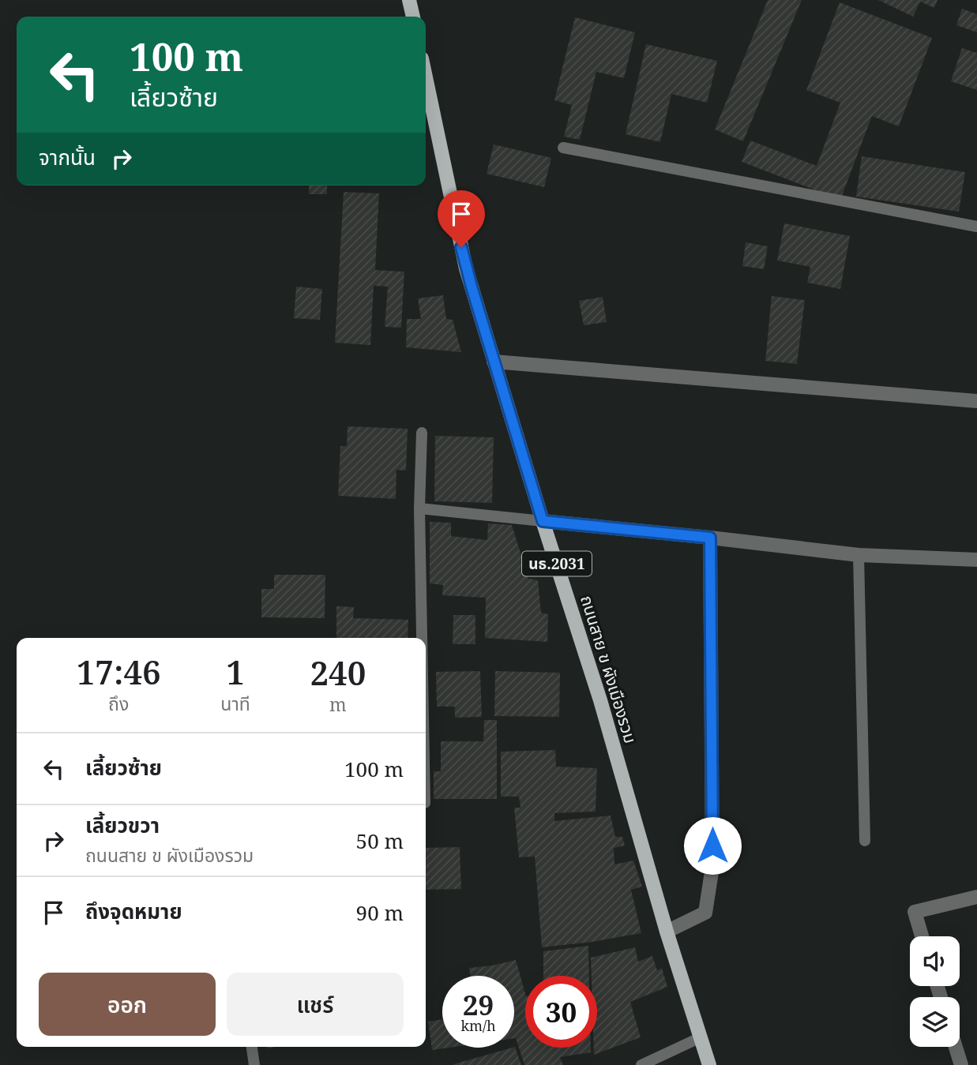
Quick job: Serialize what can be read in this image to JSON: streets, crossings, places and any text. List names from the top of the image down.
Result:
{
  "streets": {
    "main road": ["นธ.2031", "ถนนสาย ข ผังเมืองรวม"]
  },
  "page": {
    "turn": ["100 m", "เลี้ยวซ้าย"],
    "then": "จากนั้น",
    "eta": [
      "17:46",
      "ถึง",
      "1",
      "นาที",
      "240",
      "m"
    ],
    "list": [
      {
        "name": "เลี้ยวซ้าย",
        "value": "100 m"
      },
      {
        "name": "เลี้ยวขวา",
        "note": "ถนนสาย ข ผังเมืองรวม",
        "value": "50 m"
      },
      {
        "name": "ถึงจุดหมาย",
        "value": "90 m"
      }
    ],
    "buttons": ["ออก", "แชร์"],
    "speed": "29 km/h",
    "limit": "30"
  }
}
